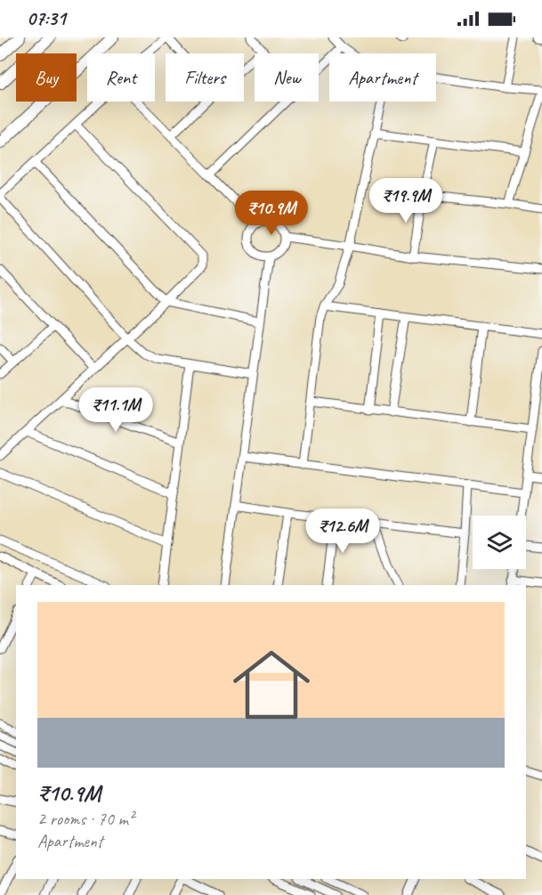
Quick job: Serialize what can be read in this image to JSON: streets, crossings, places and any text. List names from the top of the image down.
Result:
{
  "page": {
    "status": "07:31",
    "chip": [
      "Buy",
      "Rent",
      "Filters",
      "New",
      "Apartment"
    ],
    "price": [
      "₹19.9M",
      "₹10.9M",
      "₹11.1M",
      "₹12.6M"
    ],
    "list": [
      {
        "name": "₹10.9M",
        "note": "2 rooms · 70 m² · Apartment"
      }
    ]
  }
}
